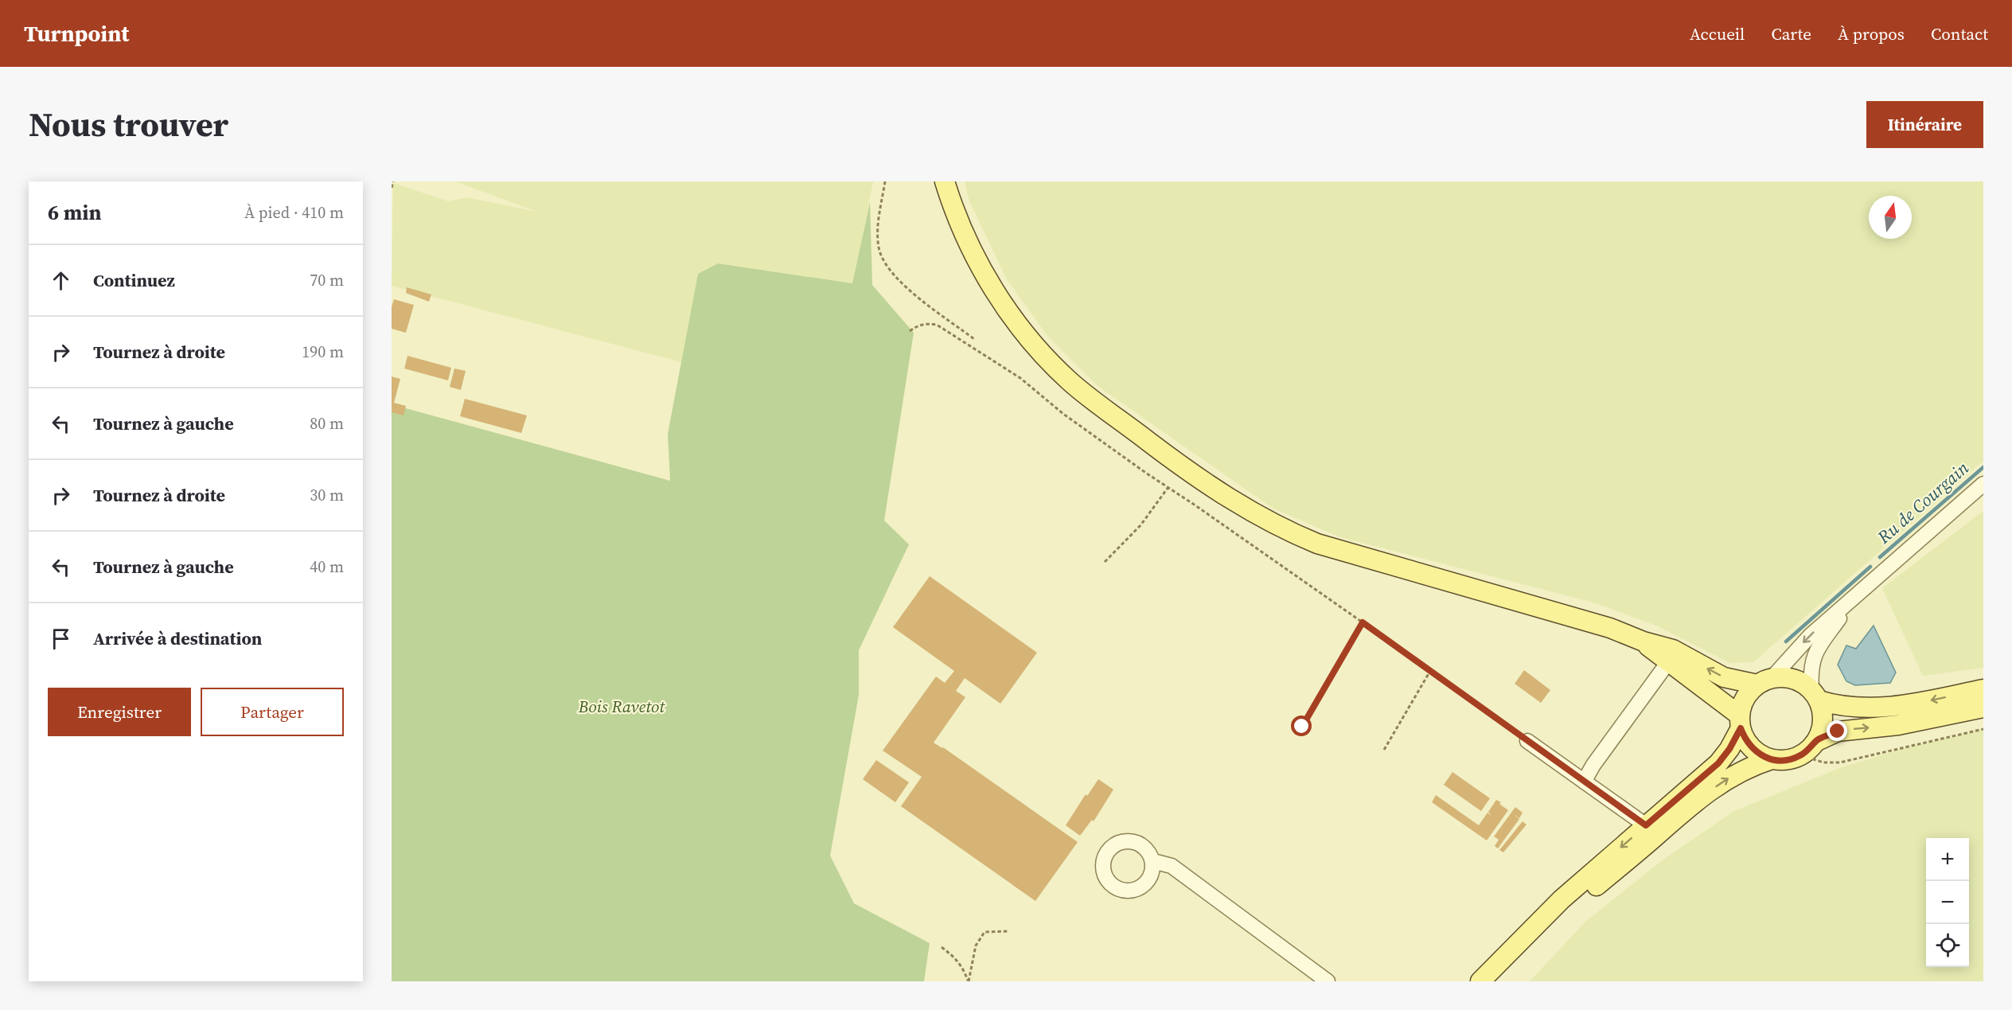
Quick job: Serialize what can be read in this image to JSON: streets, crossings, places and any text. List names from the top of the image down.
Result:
{
  "water": ["Ru de Courgain"],
  "parks": ["Bois Ravetot"],
  "north": "top",
  "page": {
    "header": "Turnpoint",
    "nav": [
      "Accueil",
      "Carte",
      "À propos",
      "Contact"
    ],
    "title": "Nous trouver",
    "buttons": [
      "Itinéraire",
      ["Enregistrer", "Partager"]
    ],
    "heading": ["6 min", "À pied · 410 m"],
    "list": [
      ["Continuez", "70 m"],
      ["Tournez à droite", "190 m"],
      ["Tournez à gauche", "80 m"],
      ["Tournez à droite", "30 m"],
      ["Tournez à gauche", "40 m"],
      "Arrivée à destination"
    ],
    "map_buttons": ["+", "−"]
  }
}
